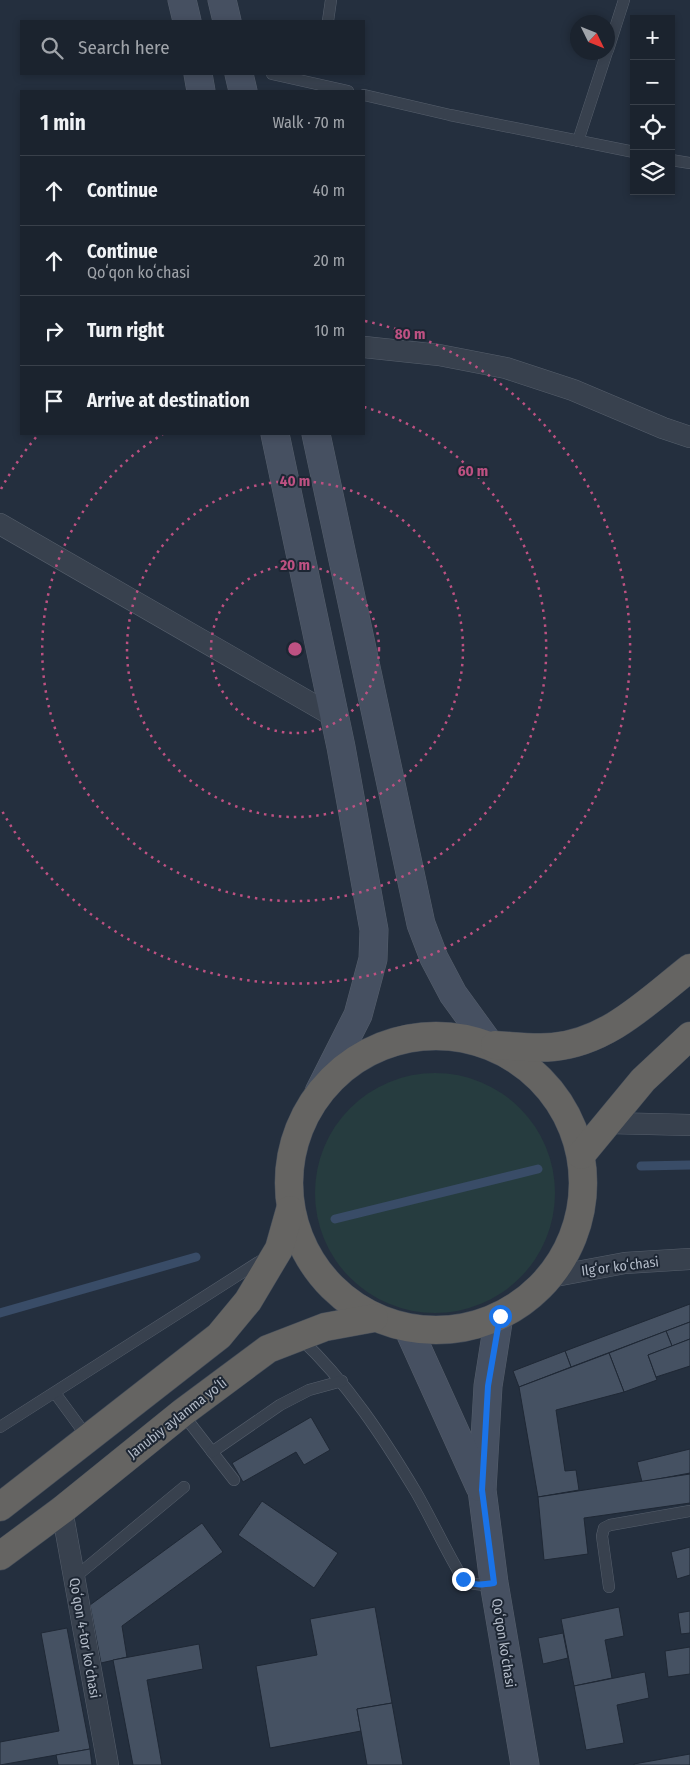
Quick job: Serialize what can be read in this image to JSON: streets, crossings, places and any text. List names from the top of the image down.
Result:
{
  "streets": {
    "highway": ["Janubiy aylanma yoʻli"],
    "main road": ["Qoʻqon koʻchasi"],
    "street": ["Ilgʻor koʻchasi", "Qoʻqon 4-tor koʻchasi"]
  },
  "crossings": [
    ["Janubiy aylanma yoʻli", "Qoʻqon 4-tor koʻchasi"]
  ],
  "north": "bottom right",
  "page": {
    "map_buttons": ["+", "−"],
    "search": "Search here",
    "heading": ["1 min", "Walk · 70 m"],
    "list": [
      ["Continue", "40 m"],
      ["Continue", "Qoʻqon koʻchasi", "20 m"],
      ["Turn right", "10 m"],
      "Arrive at destination"
    ]
  },
  "rings": [
    "80 m",
    "60 m",
    "40 m",
    "20 m"
  ]
}
